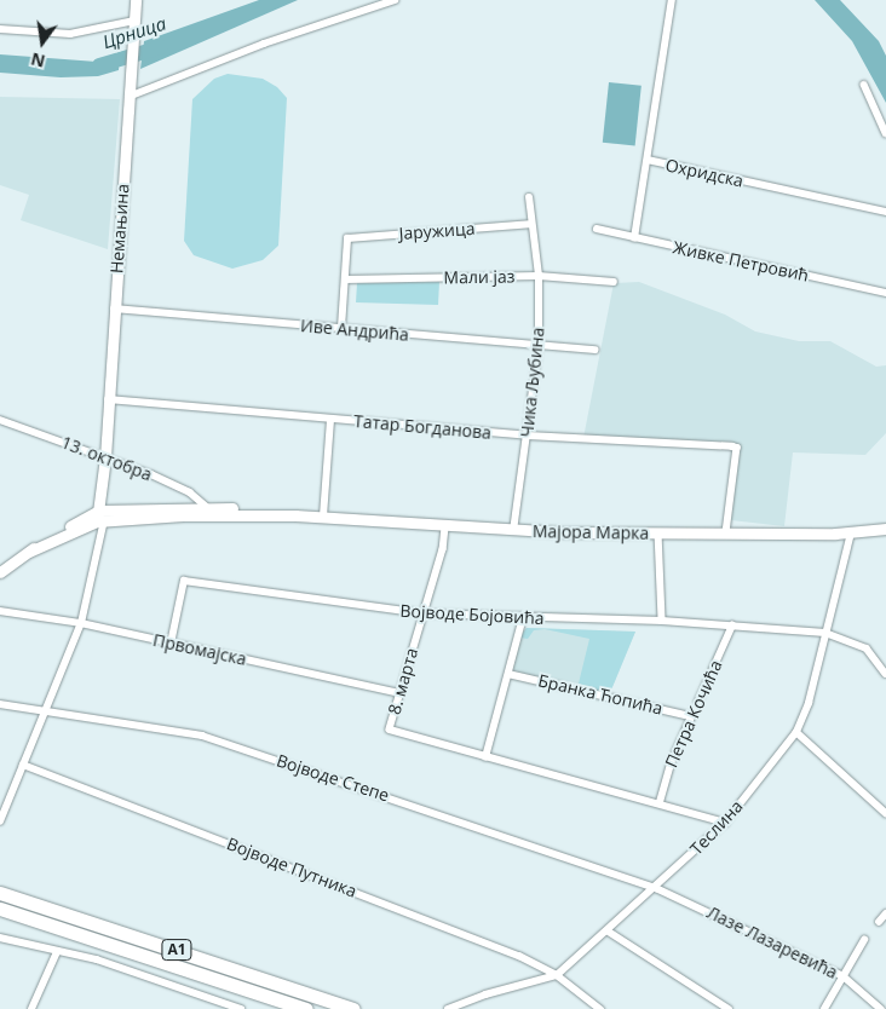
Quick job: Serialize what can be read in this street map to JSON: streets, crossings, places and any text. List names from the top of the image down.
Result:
{
  "streets": {
    "highway": ["A1"],
    "street": [
      "Охридска",
      "Немањина",
      "Јаружица",
      "Живке Петровић",
      "Мали јаз",
      "Иве Андрића",
      "Чика Љубина",
      "Татар Богданова",
      "13. октобра",
      "Мајора Марка",
      "Војводе Бојовића",
      "Првомајска",
      "8. марта",
      "Бранка Ћопића",
      "Петра Кочића",
      "Војводе Степе",
      "Теслина",
      "Војводе Путника",
      "Лазе Лазаревића"
    ]
  },
  "crossings": [
    ["Немањина", "Иве Андрића"],
    ["Немањина", "Татар Богданова"],
    ["Немањина", "13. октобра"],
    ["Немањина", "Мајора Марка"],
    ["Јаружица", "Мали јаз"],
    ["Јаружица", "Чика Љубина"],
    ["Мали јаз", "Чика Љубина"],
    ["Иве Андрића", "Чика Љубина"],
    ["Чика Љубина", "Татар Богданова"],
    ["Чика Љубина", "Мајора Марка"],
    ["Татар Богданова", "Мајора Марка"],
    ["13. октобра", "Мајора Марка"],
    ["Мајора Марка", "8. марта"],
    ["Мајора Марка", "Теслина"],
    ["Војводе Бојовића", "Првомајска"],
    ["Војводе Бојовића", "8. марта"],
    ["Војводе Бојовића", "Петра Кочића"],
    ["Војводе Бојовића", "Теслина"],
    ["Првомајска", "8. марта"],
    ["Бранка Ћопића", "Петра Кочића"],
    ["Војводе Степе", "Теслина"],
    ["Војводе Степе", "Лазе Лазаревића"],
    ["Теслина", "Војводе Путника"],
    ["Теслина", "Лазе Лазаревића"]
  ],
  "water": ["Црница"],
  "north": "bottom"
}
